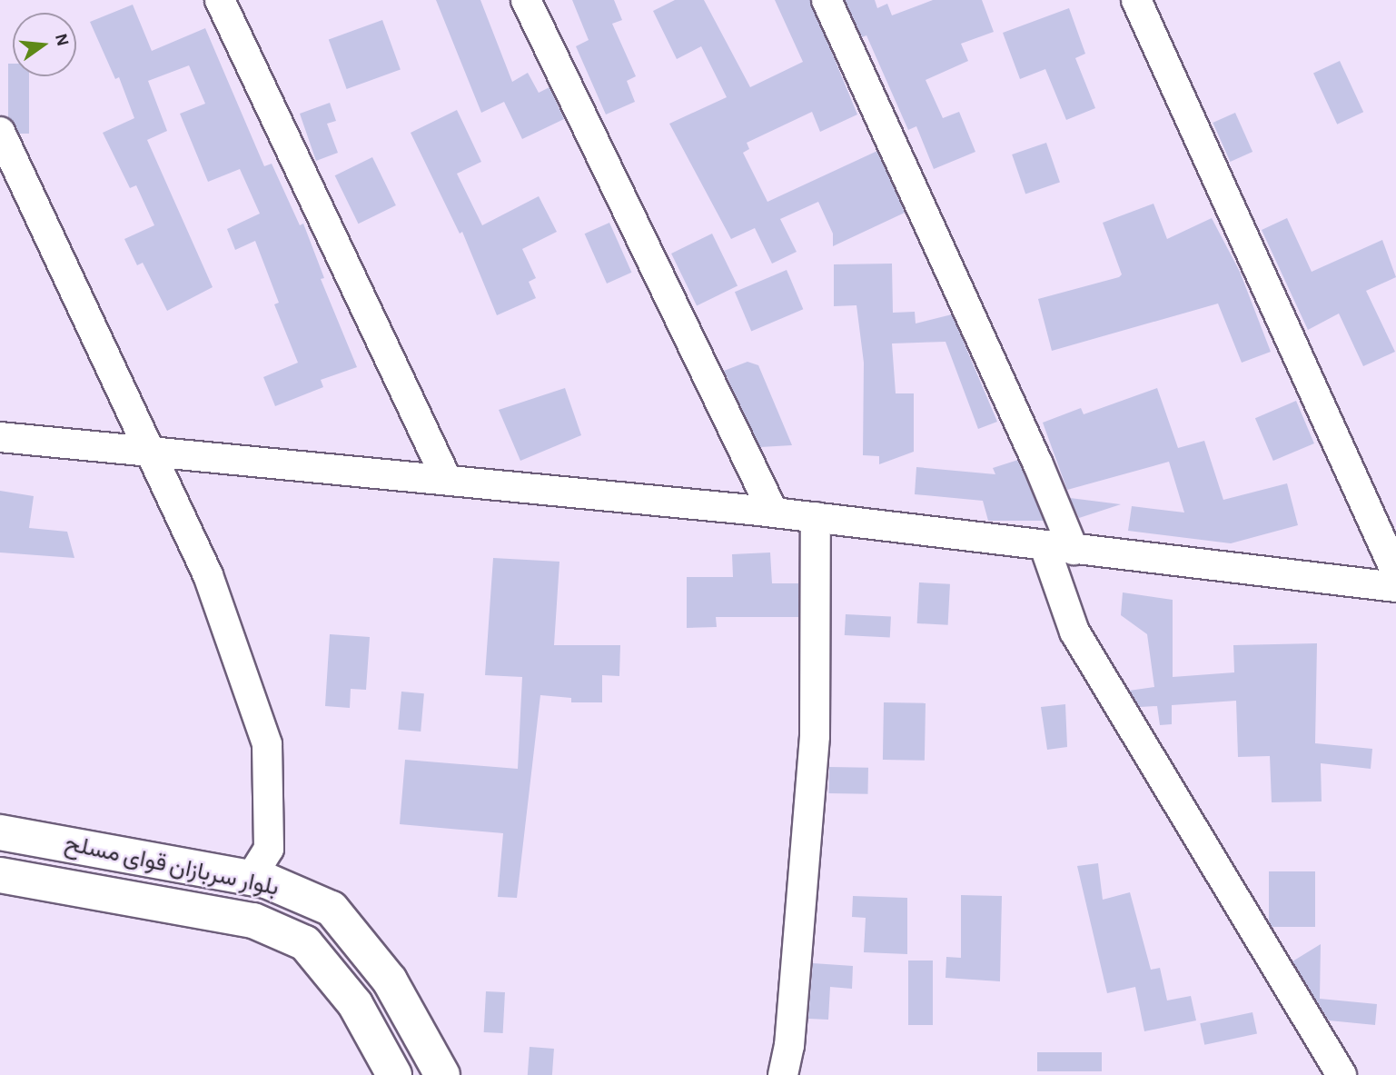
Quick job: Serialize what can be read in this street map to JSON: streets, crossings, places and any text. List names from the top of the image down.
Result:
{
  "streets": {
    "main road": ["بلوار سربازان قوای مسلح"]
  },
  "north": "right"
}
